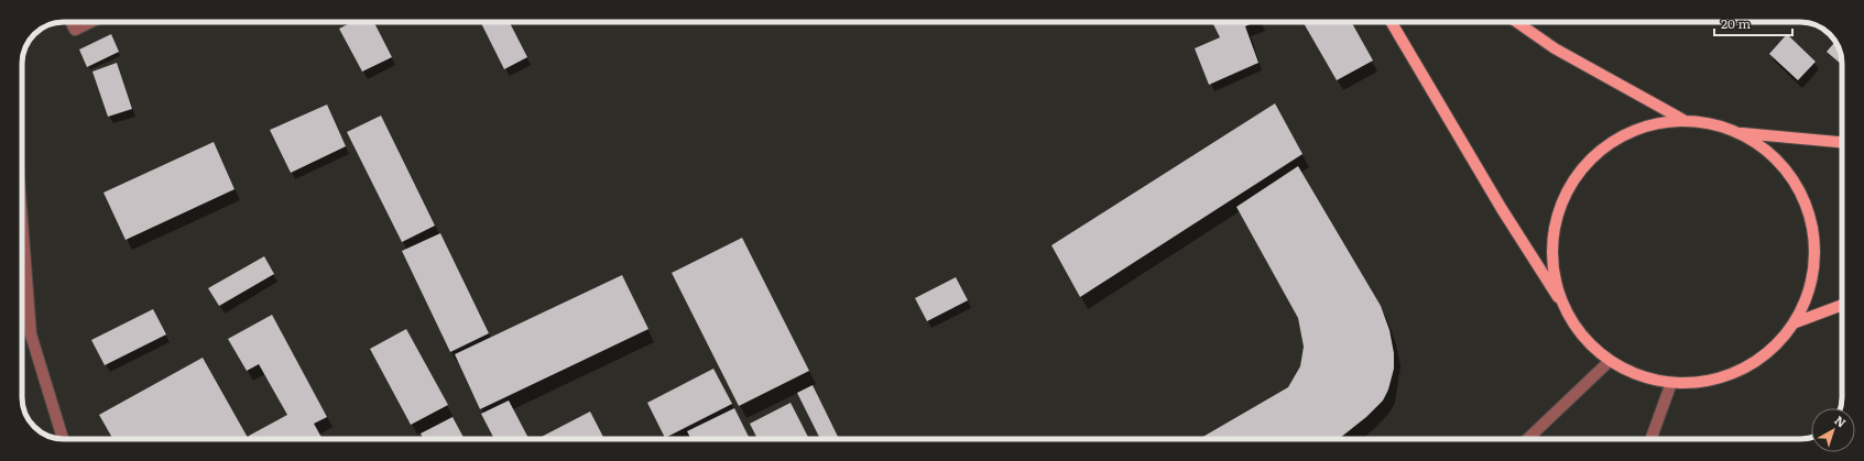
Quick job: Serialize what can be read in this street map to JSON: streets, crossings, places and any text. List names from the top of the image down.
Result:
{
  "scale_bar": "20 m",
  "north": "top right"
}
